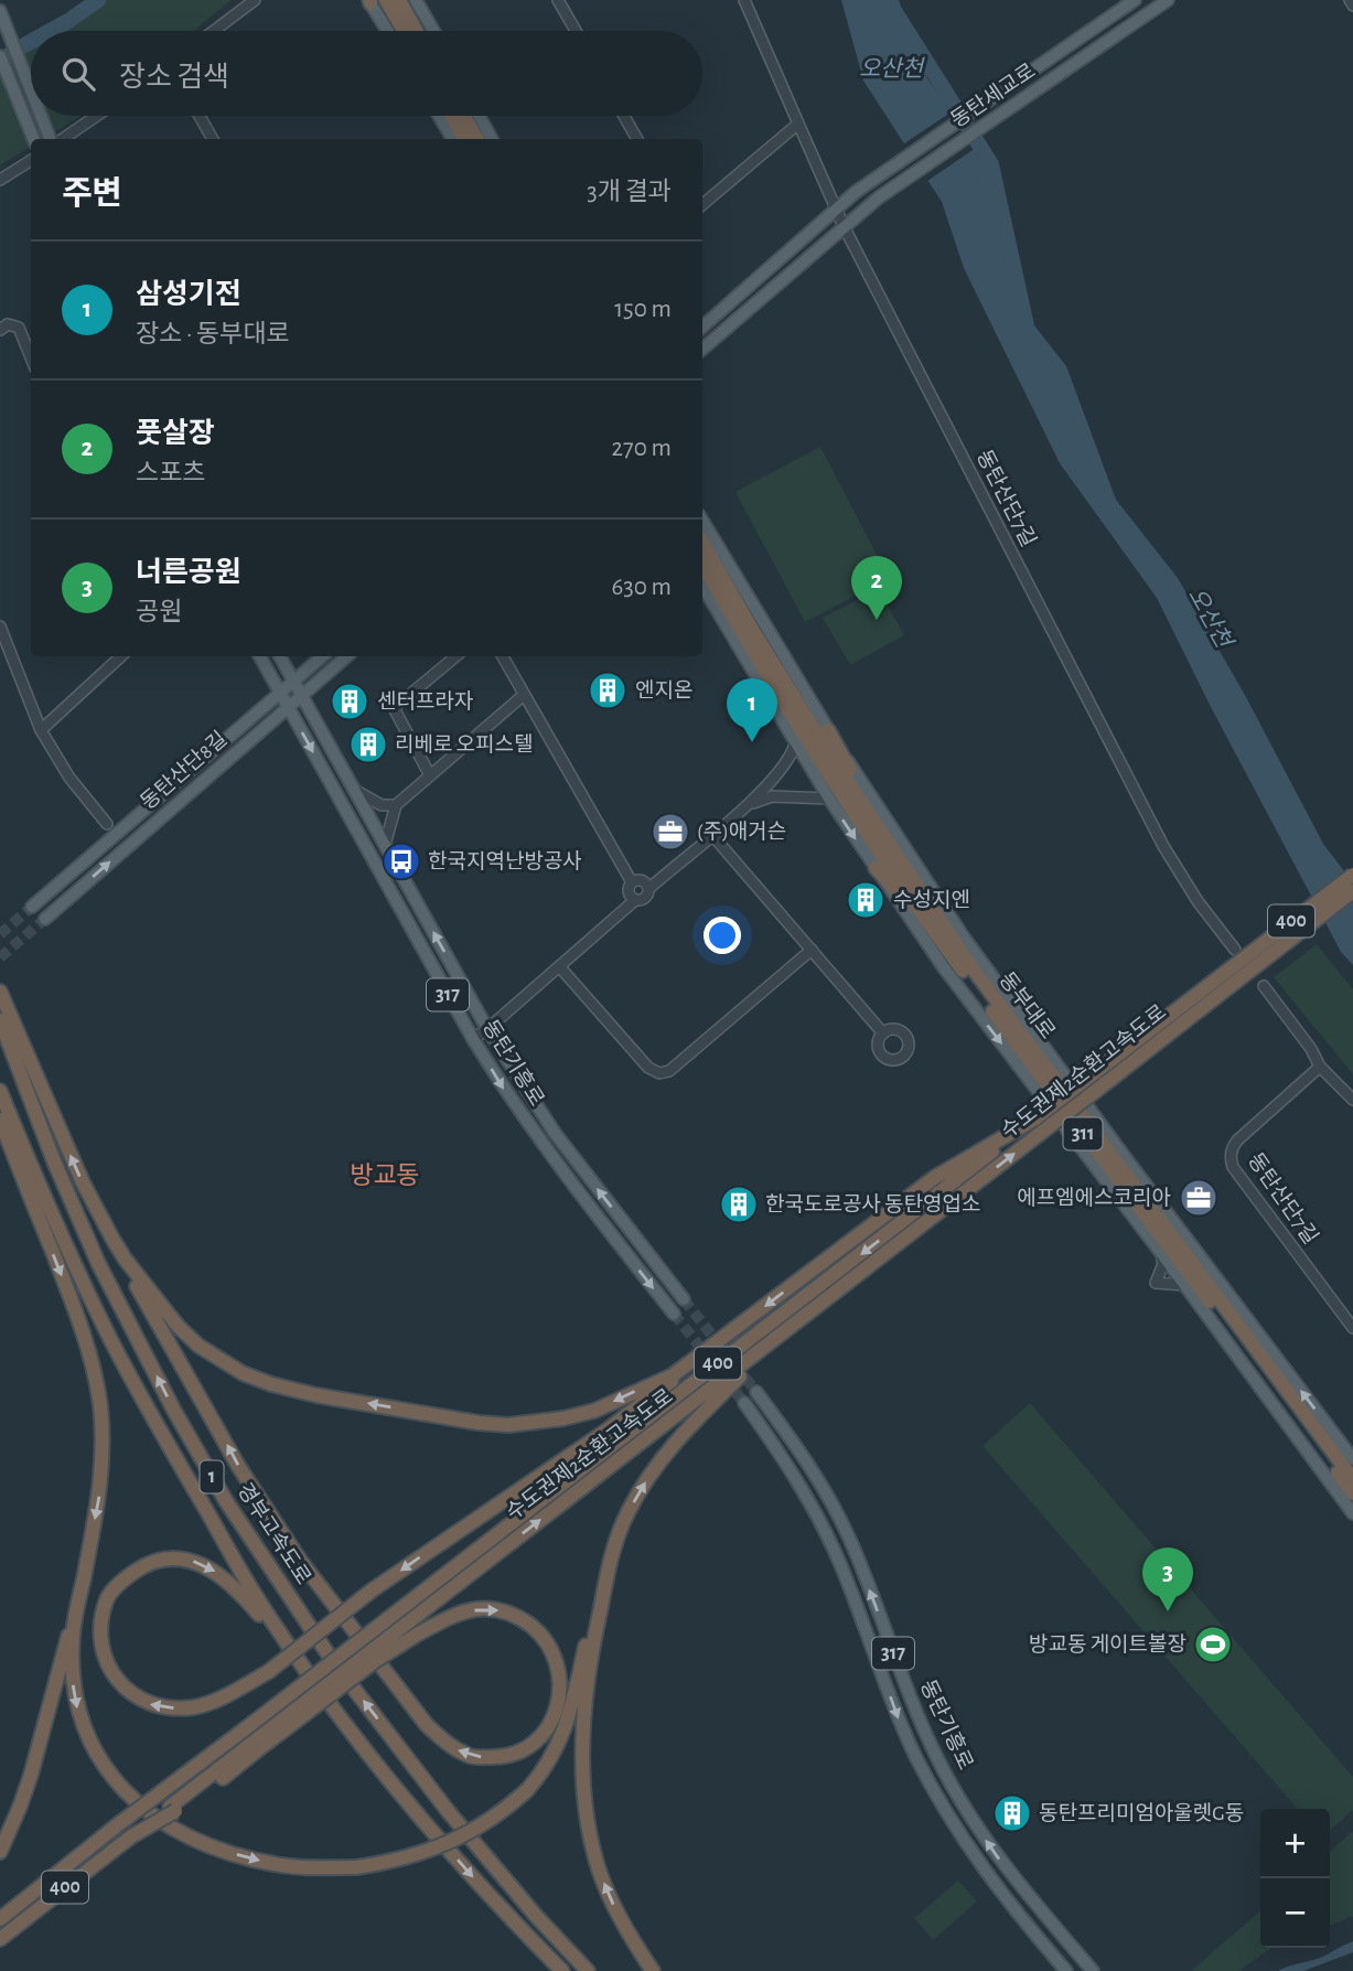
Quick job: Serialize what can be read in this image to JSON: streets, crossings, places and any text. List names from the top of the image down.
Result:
{
  "streets": {
    "highway": [
      "400",
      "동부대로",
      "수도권제2순환고속도로",
      "311",
      "1",
      "경부고속도로"
    ],
    "main road": [
      "동탄세교로",
      "동탄산단8길",
      "317",
      "동탄기흥로"
    ],
    "street": ["동탄산단7길"]
  },
  "crossings": [
    ["동탄세교로", "동탄산단7길"],
    ["동탄산단8길", "동탄기흥로"],
    ["400", "수도권제2순환고속도로"]
  ],
  "districts": ["방교동"],
  "water": ["오산천"],
  "places": {
    "building": [
      "엔지온",
      "센터프라자",
      "리베로 오피스텔",
      "수성지엔",
      "한국도로공사 동탄영업소",
      "동탄프리미엄아울렛G동"
    ],
    "office": ["(주)애거슨", "에프엠에스코리아"],
    "bus stop": ["한국지역난방공사"],
    "sports": ["방교동 게이트볼장"]
  },
  "page": {
    "search": "장소 검색",
    "heading": ["주변", "3개 결과"],
    "list": [
      {
        "mark": "1",
        "name": "삼성기전",
        "note": "장소 · 동부대로",
        "value": "150 m"
      },
      {
        "mark": "2",
        "name": "풋살장",
        "note": "스포츠",
        "value": "270 m"
      },
      {
        "mark": "3",
        "name": "너른공원",
        "note": "공원",
        "value": "630 m"
      }
    ],
    "pins": ["2", "1", "3"],
    "map_buttons": ["+", "−"]
  }
}
